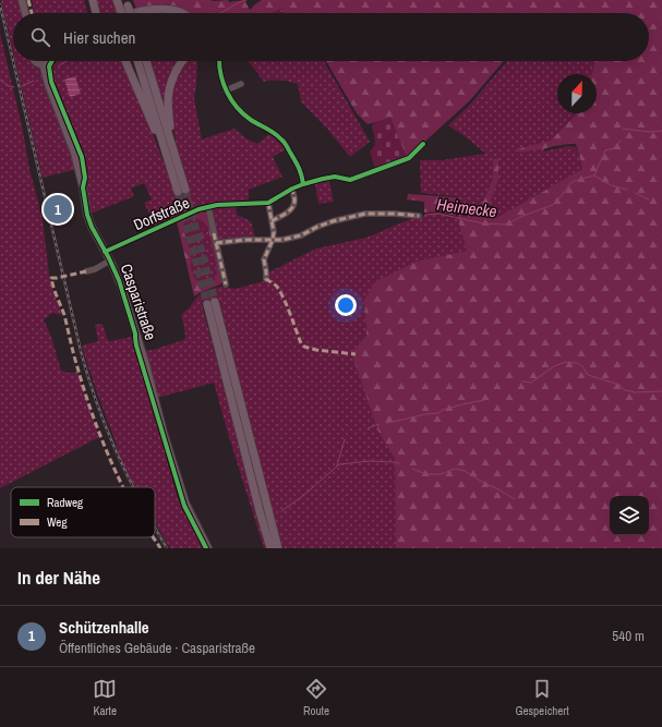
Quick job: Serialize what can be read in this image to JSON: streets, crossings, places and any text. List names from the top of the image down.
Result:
{
  "streets": {
    "main road": ["Casparistraße"],
    "street": ["Dorfstraße"]
  },
  "crossings": [
    ["Dorfstraße", "Casparistraße"]
  ],
  "water": ["Heimecke"],
  "legend": ["Radweg", "Weg"],
  "north": "top",
  "page": {
    "search": "Hier suchen",
    "pins": "1",
    "heading": "In der Nähe",
    "list": [
      {
        "mark": "1",
        "name": "Schützenhalle",
        "note": "Öffentliches Gebäude · Casparistraße",
        "value": "540 m"
      }
    ],
    "nav": ["Karte", "Route", "Gespeichert"]
  }
}
